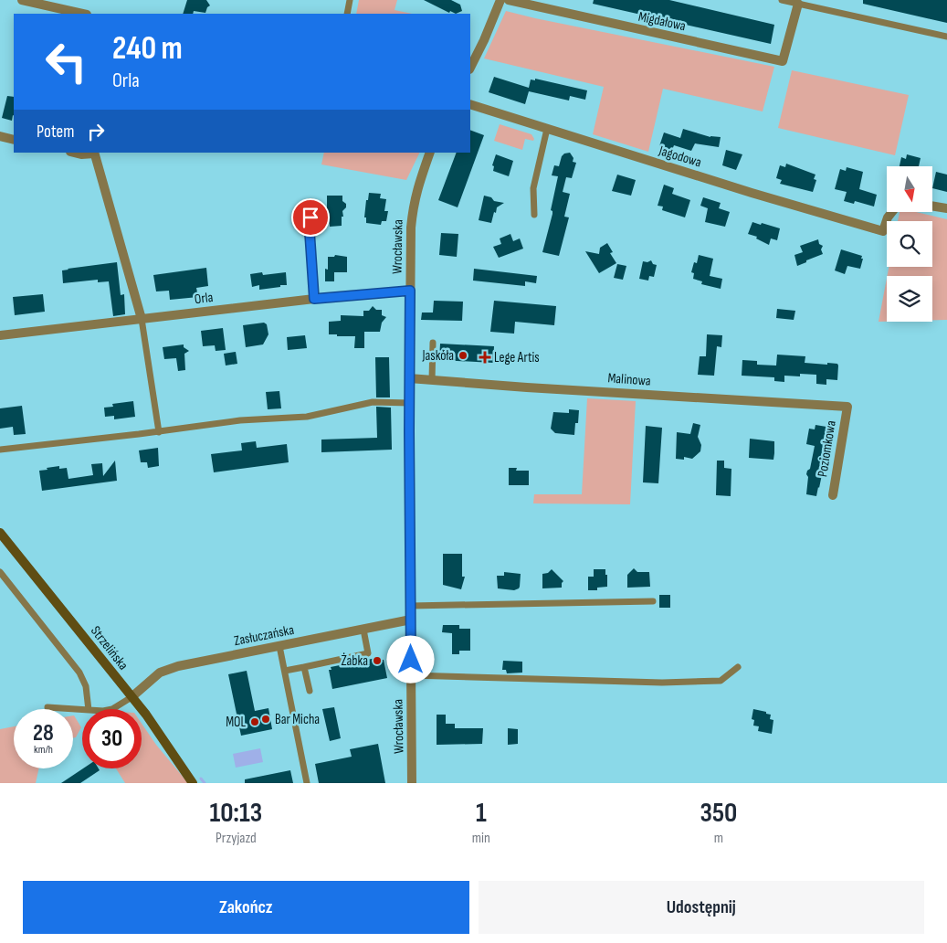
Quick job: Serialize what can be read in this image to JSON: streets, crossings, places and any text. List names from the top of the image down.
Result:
{
  "streets": {
    "main road": ["Strzelińska"],
    "street": [
      "Migdałowa",
      "Jagodowa",
      "Wrocławska",
      "Orla",
      "Malinowa",
      "Poziomkowa",
      "Zasłuczańska"
    ]
  },
  "crossings": [
    ["Wrocławska", "Orla"],
    ["Wrocławska", "Malinowa"],
    ["Wrocławska", "Zasłuczańska"],
    ["Malinowa", "Poziomkowa"],
    ["Zasłuczańska", "Strzelińska"]
  ],
  "places": {
    "other": [
      "Jaskóła",
      "Żabka",
      "Bar Micha",
      "MOL"
    ],
    "health": ["Lege Artis"]
  },
  "north": "bottom",
  "page": {
    "turn": ["240 m", "Orla"],
    "then": "Potem",
    "speed": "28 km/h",
    "limit": "30",
    "eta": [
      "10:13",
      "Przyjazd",
      "1",
      "min",
      "350",
      "m"
    ],
    "buttons": ["Zakończ", "Udostępnij"]
  }
}
